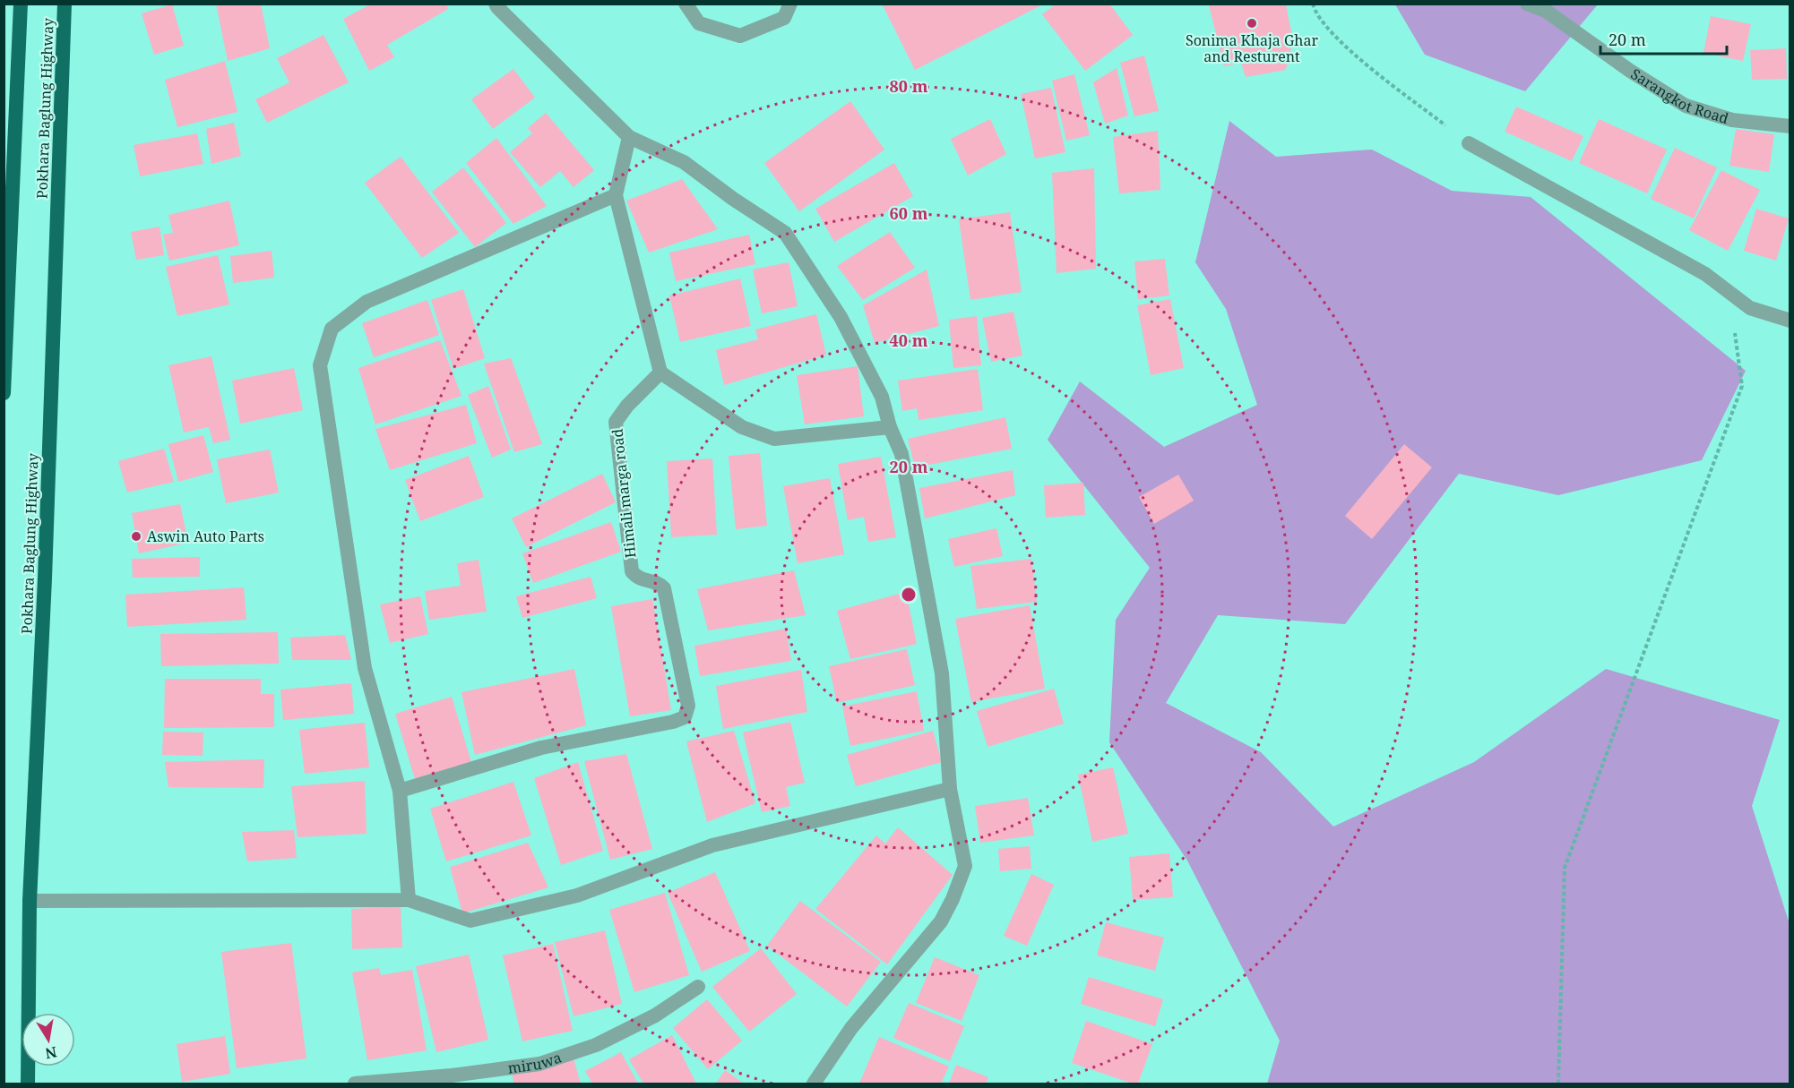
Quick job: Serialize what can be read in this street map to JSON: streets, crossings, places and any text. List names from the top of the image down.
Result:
{
  "streets": {
    "highway": ["Pokhara Baglung Highway"],
    "street": ["Sarangkot Road", "Himali marga road", "miruwa"]
  },
  "places": ["Sonima Khaja Ghar and Resturent", "Aswin Auto Parts"],
  "scale_bar": "20 m",
  "north": "bottom",
  "rings": [
    "80 m",
    "60 m",
    "40 m",
    "20 m"
  ]
}
